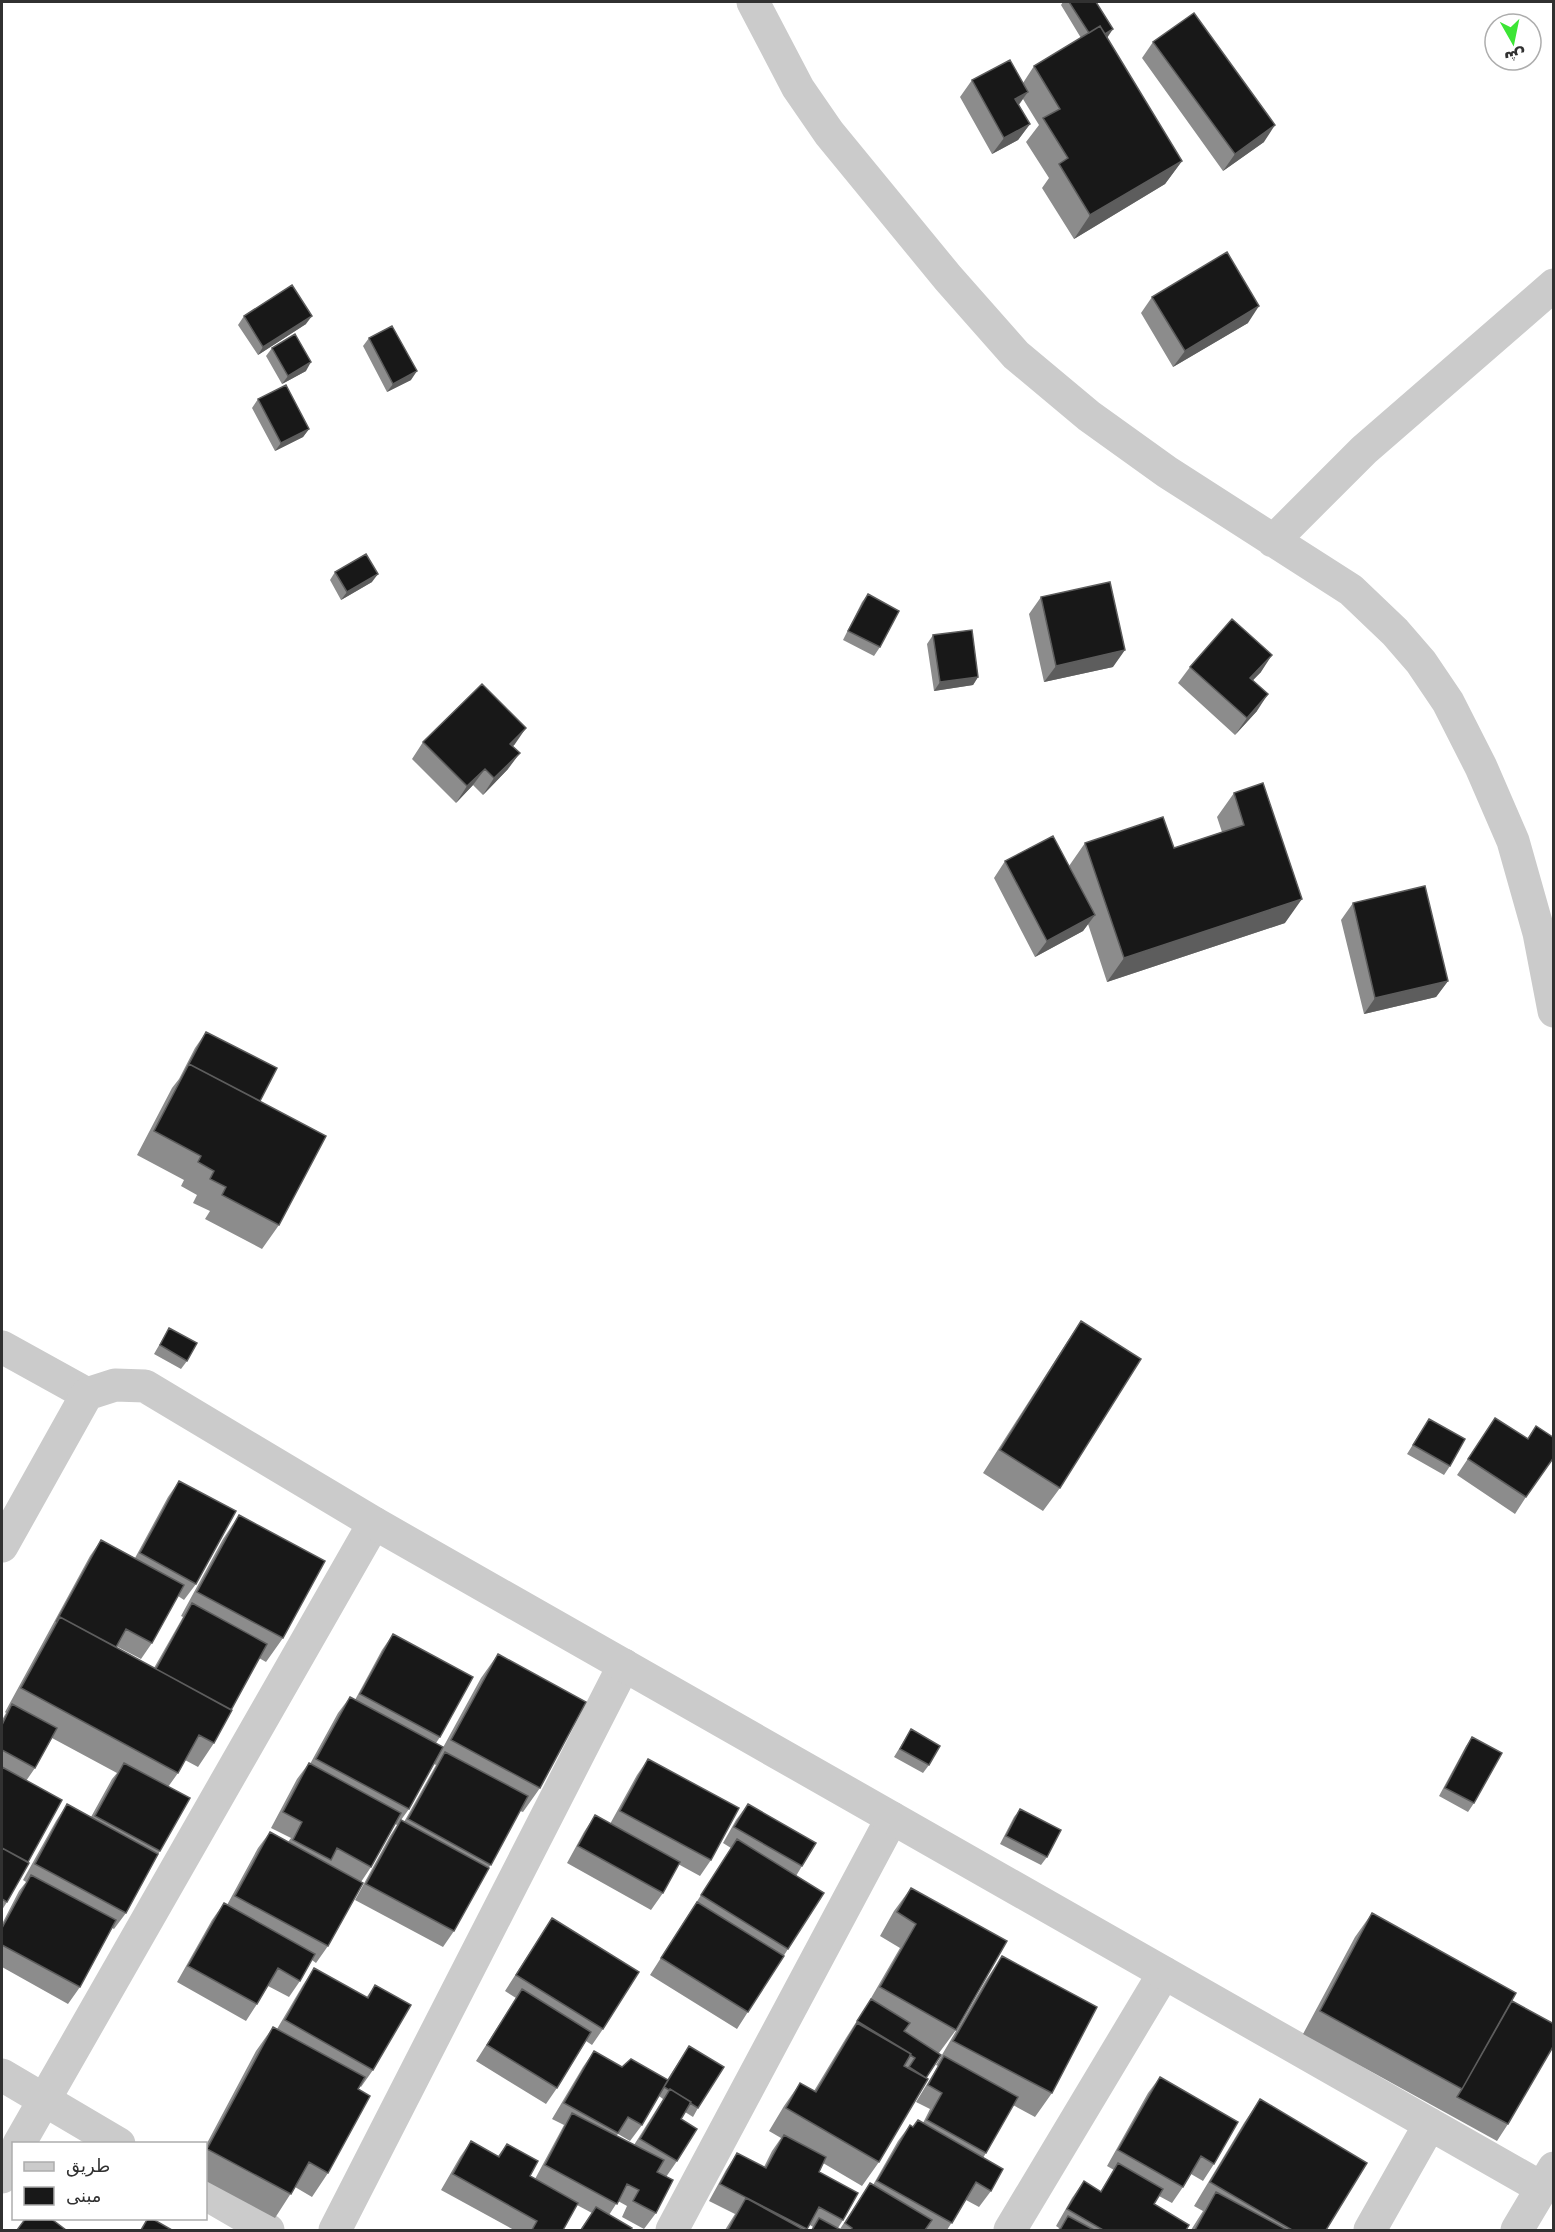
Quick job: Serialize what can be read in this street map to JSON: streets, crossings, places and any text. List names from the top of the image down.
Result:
{
  "legend": ["طريق", "مبنى"],
  "north": "bottom"
}
